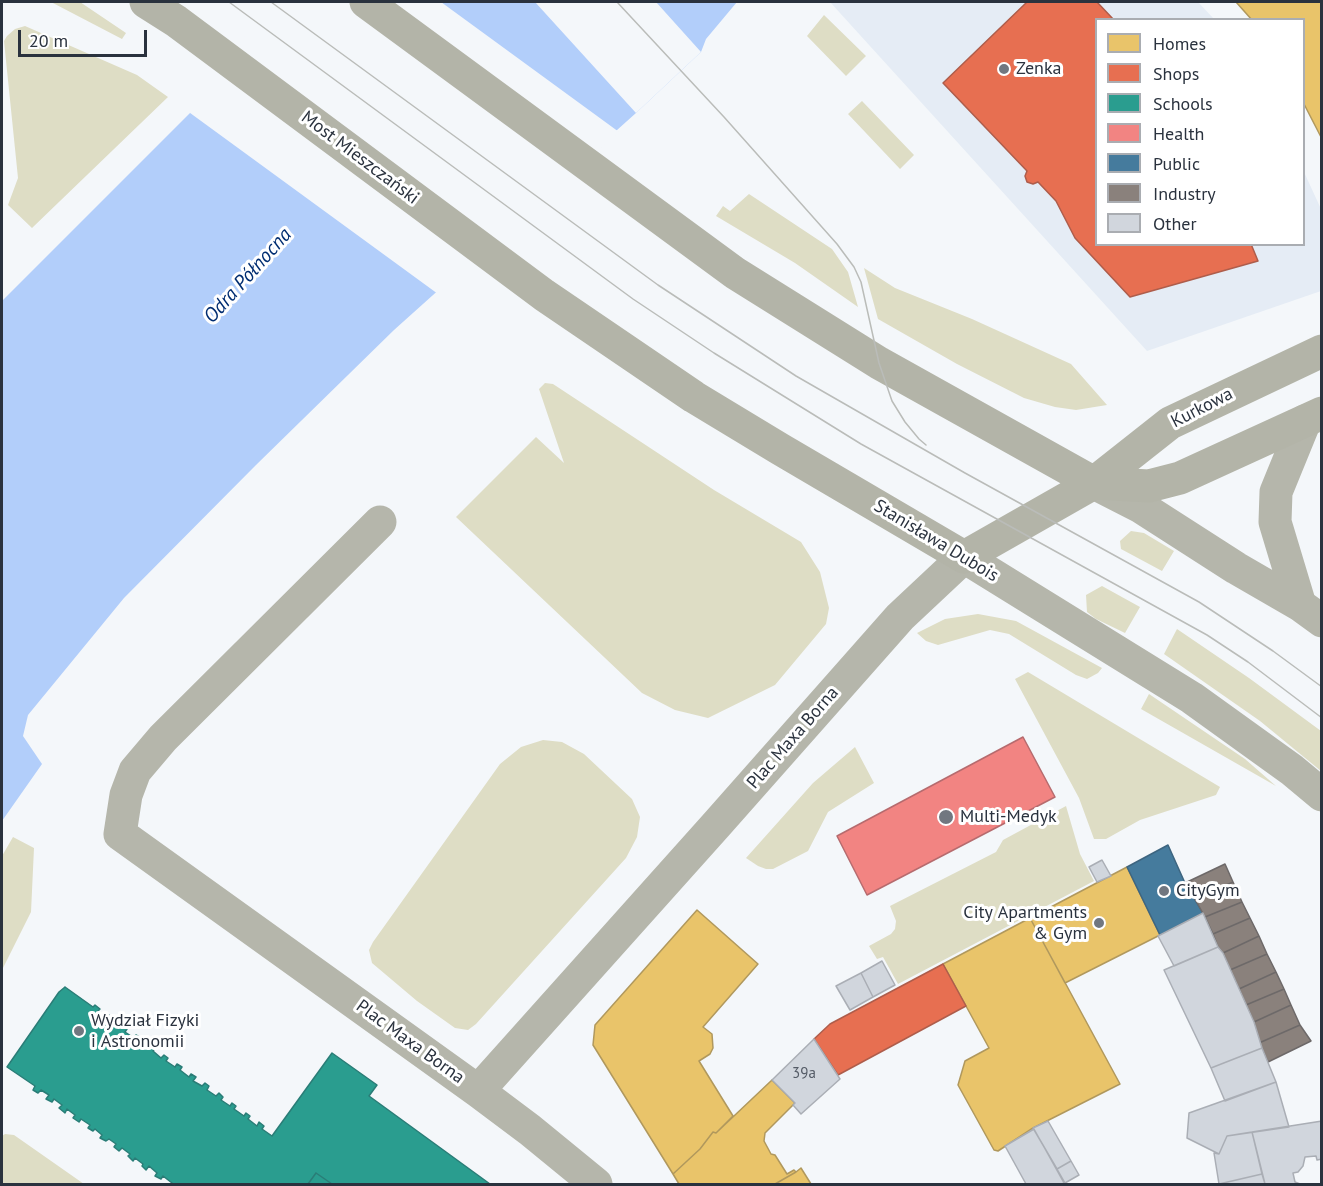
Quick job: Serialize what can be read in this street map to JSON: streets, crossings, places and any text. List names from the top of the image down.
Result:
{
  "streets": {
    "main road": ["Most Mieszczański", "Kurkowa", "Stanisława Dubois"],
    "street": ["Plac Maxa Borna"]
  },
  "crossings": [
    ["Most Mieszczański", "Stanisława Dubois"],
    ["Kurkowa", "Stanisława Dubois"],
    ["Kurkowa", "Plac Maxa Borna"],
    ["Stanisława Dubois", "Plac Maxa Borna"]
  ],
  "water": ["Odra Północna"],
  "places": [
    "Zenka",
    "Multi-Medyk",
    "CityGym",
    "City Apartments & Gym",
    "Wydział Fizyki i Astronomii"
  ],
  "house_numbers": ["39a"],
  "legend": [
    "Homes",
    "Shops",
    "Schools",
    "Health",
    "Public",
    "Industry",
    "Other"
  ],
  "scale_bar": "20 m"
}
